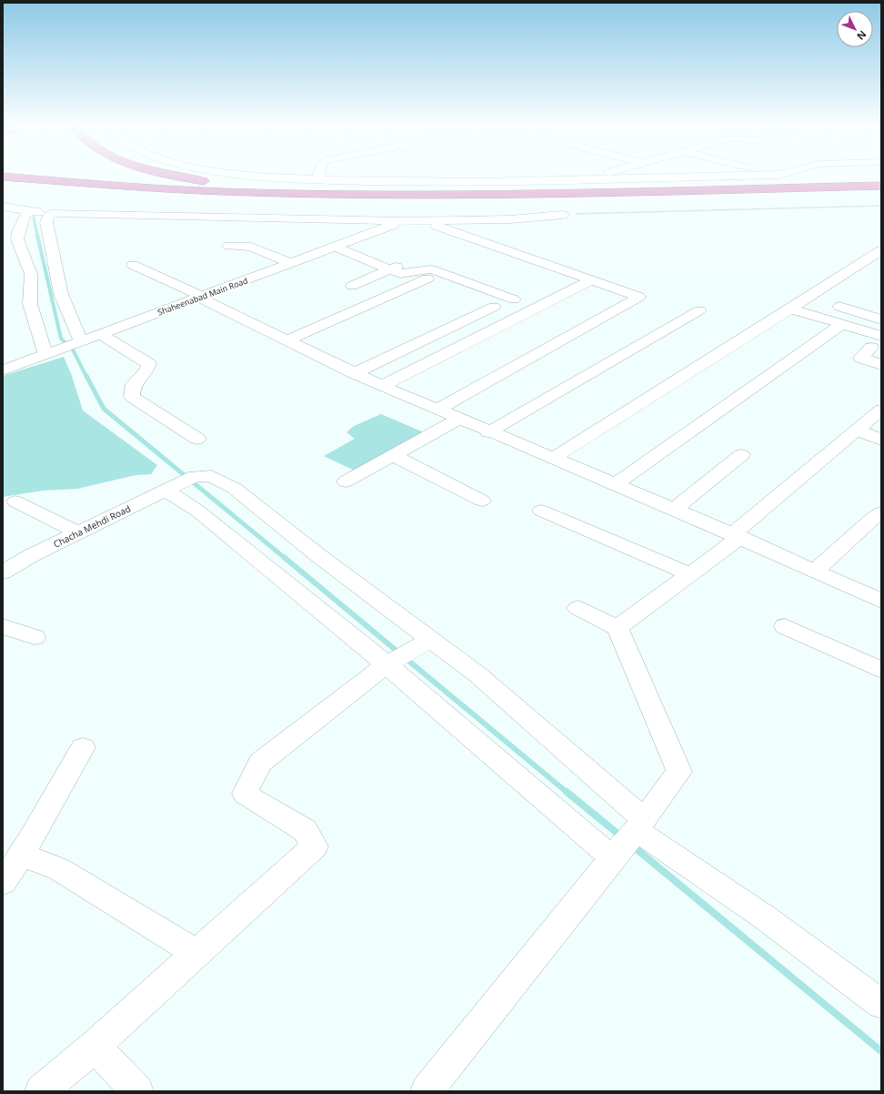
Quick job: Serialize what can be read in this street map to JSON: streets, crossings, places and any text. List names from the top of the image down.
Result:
{
  "streets": {
    "street": ["Shaheenabad Main Road", "Chacha Mehdi Road"]
  },
  "north": "bottom right"
}
